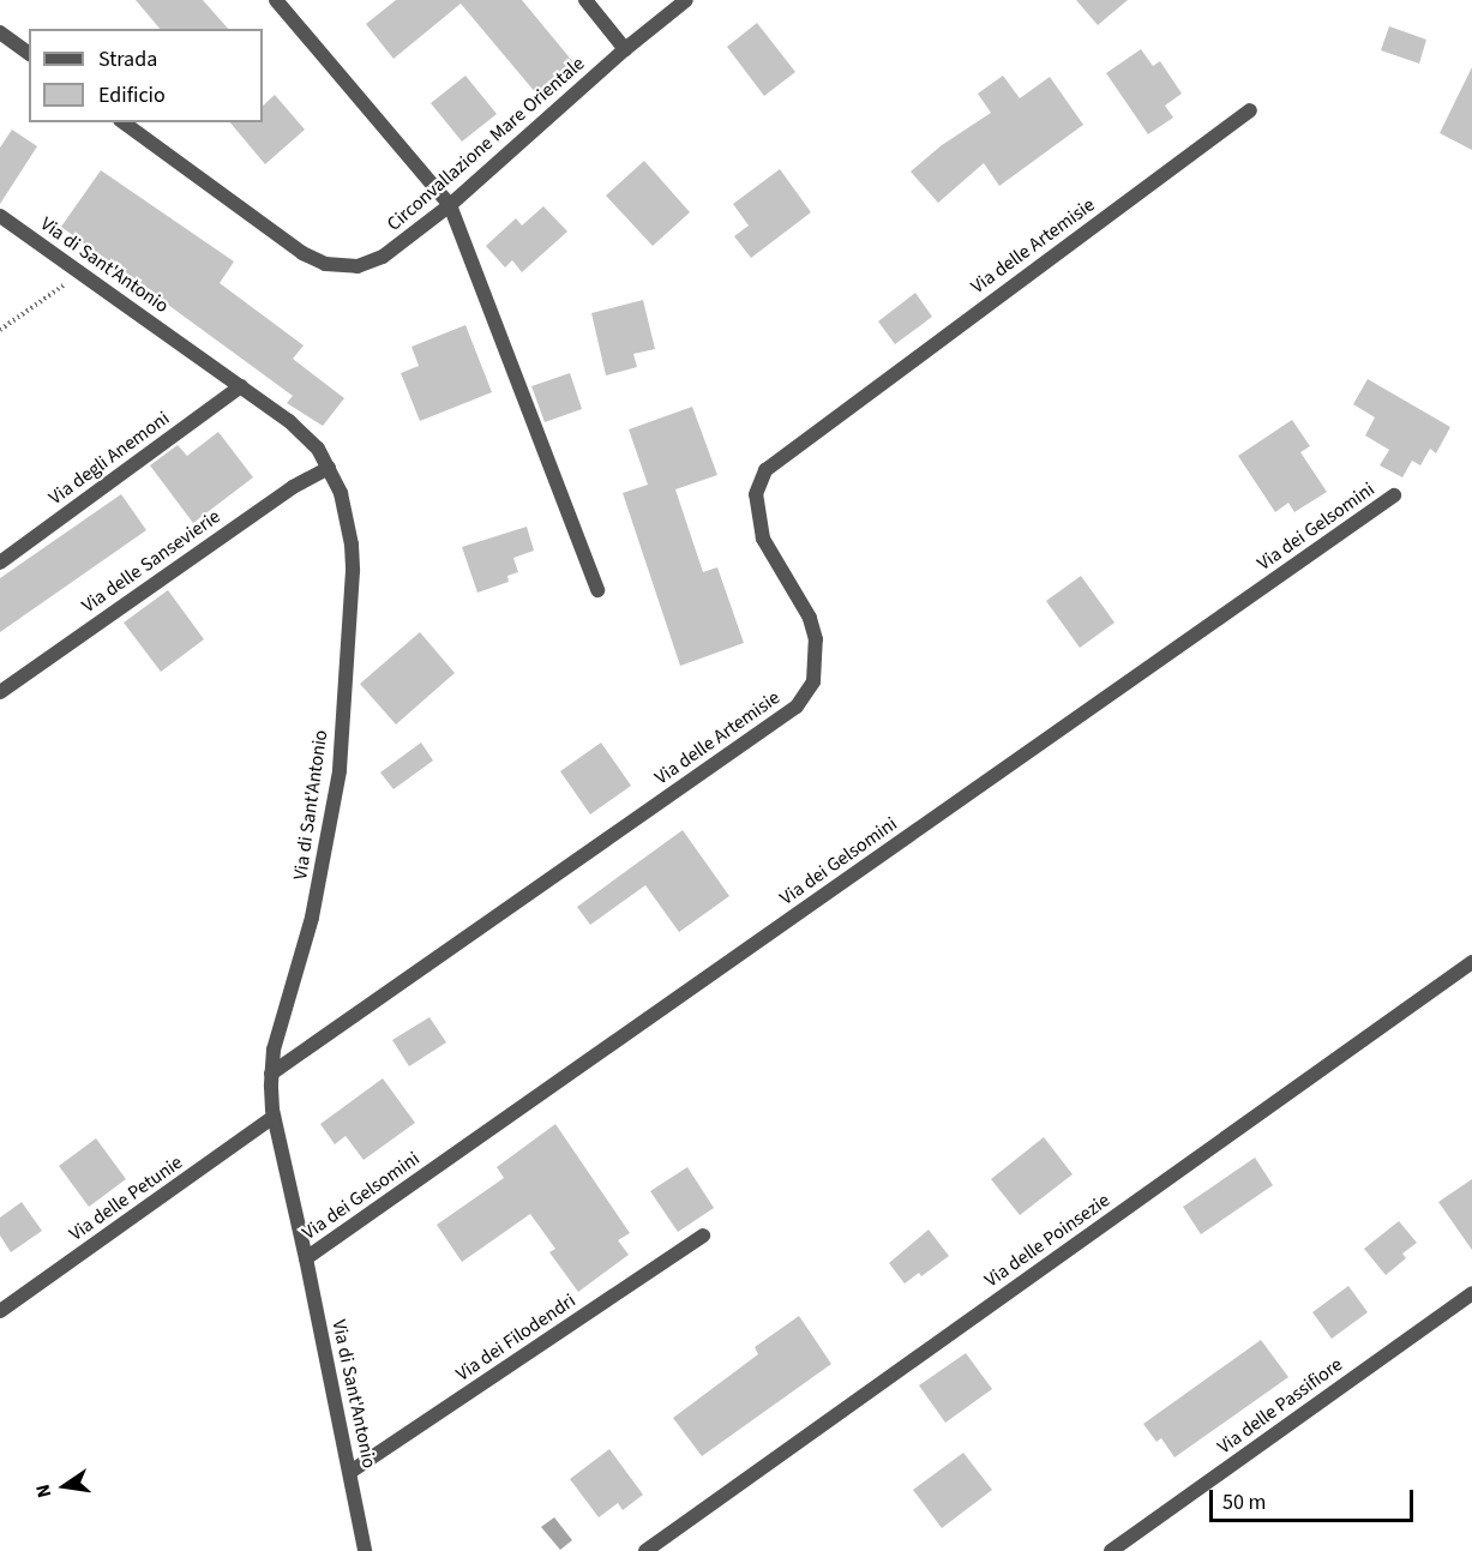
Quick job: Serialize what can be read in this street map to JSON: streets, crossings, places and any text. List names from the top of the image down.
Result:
{
  "streets": {
    "street": [
      "Circonvallazione Mare Orientale",
      "Via delle Artemisie",
      "Via di Sant'Antonio",
      "Via degli Anemoni",
      "Via dei Gelsomini",
      "Via delle Sansevierie",
      "Via delle Petunie",
      "Via delle Poinsezie",
      "Via dei Filodendri",
      "Via delle Passifiore"
    ]
  },
  "crossings": [
    ["Via delle Artemisie", "Via di Sant'Antonio"],
    ["Via di Sant'Antonio", "Via degli Anemoni"],
    ["Via di Sant'Antonio", "Via dei Gelsomini"],
    ["Via di Sant'Antonio", "Via delle Sansevierie"],
    ["Via di Sant'Antonio", "Via delle Petunie"],
    ["Via di Sant'Antonio", "Via dei Filodendri"]
  ],
  "legend": ["Strada", "Edificio"],
  "scale_bar": "50 m",
  "north": "left"
}
